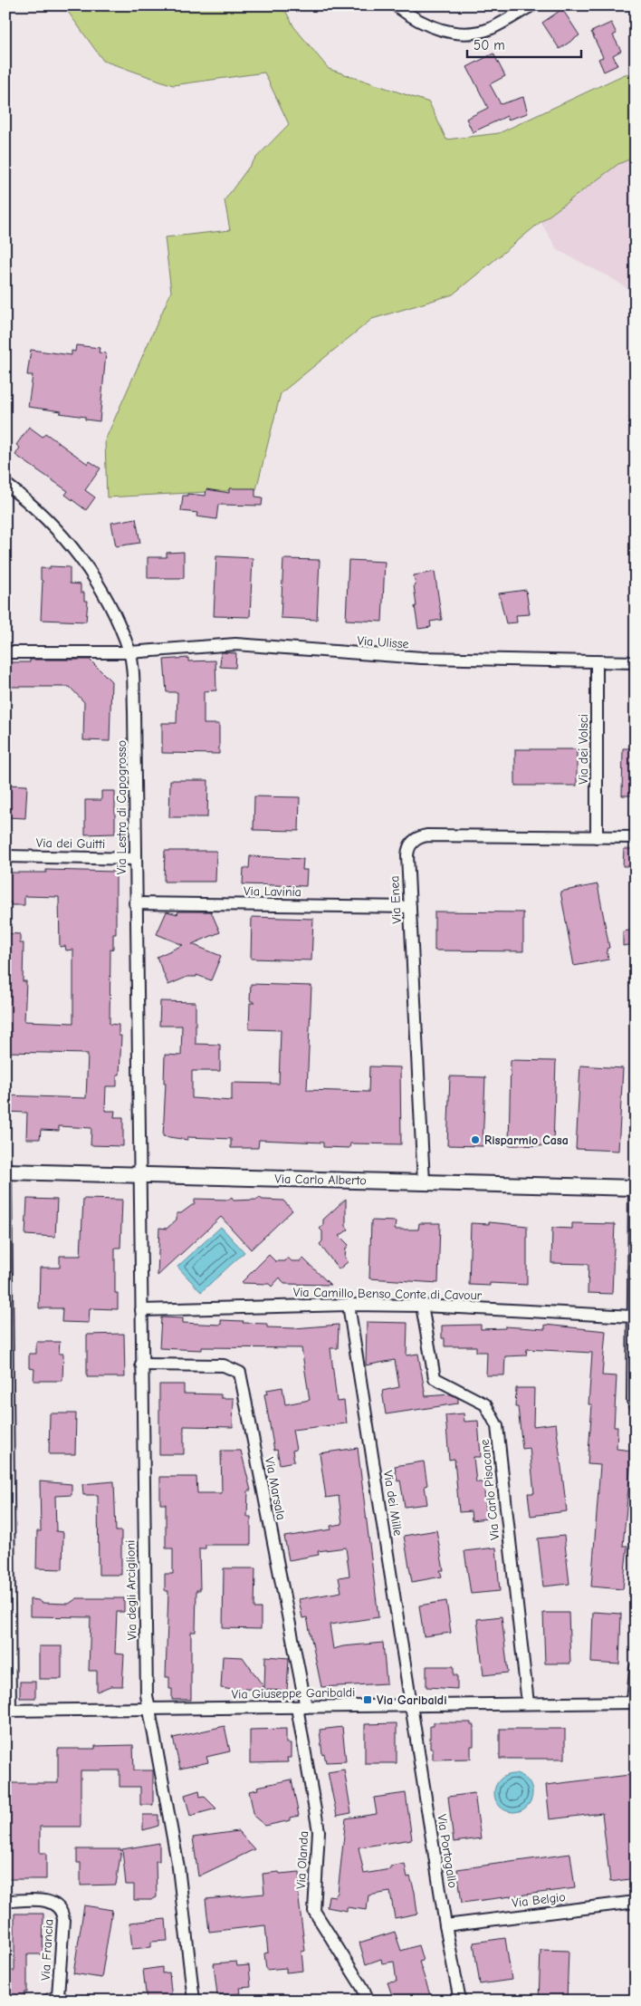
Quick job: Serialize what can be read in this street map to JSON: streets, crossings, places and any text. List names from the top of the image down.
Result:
{
  "streets": {
    "street": [
      "Via Ulisse",
      "Via dei Volsci",
      "Via Lestra di Capogrosso",
      "Via dei Guitti",
      "Via Lavinia",
      "Via Enea",
      "Via Carlo Alberto",
      "Via Camillo Benso Conte di Cavour",
      "Via Marsala",
      "Via Carlo Pisacane",
      "Via dei Mille",
      "Via degli Arciglioni",
      "Via Giuseppe Garibaldi",
      "Via Portogallo",
      "Via Olanda",
      "Via Belgio",
      "Via Francia"
    ]
  },
  "crossings": [
    ["Via Ulisse", "Via dei Volsci"],
    ["Via Ulisse", "Via Lestra di Capogrosso"],
    ["Via dei Volsci", "Via Enea"],
    ["Via Lestra di Capogrosso", "Via dei Guitti"],
    ["Via Lestra di Capogrosso", "Via Lavinia"],
    ["Via Lestra di Capogrosso", "Via Carlo Alberto"],
    ["Via Lestra di Capogrosso", "Via degli Arciglioni"],
    ["Via Lavinia", "Via Enea"],
    ["Via Enea", "Via Carlo Alberto"],
    ["Via Carlo Alberto", "Via degli Arciglioni"],
    ["Via Camillo Benso Conte di Cavour", "Via Carlo Pisacane"],
    ["Via Camillo Benso Conte di Cavour", "Via dei Mille"],
    ["Via Camillo Benso Conte di Cavour", "Via degli Arciglioni"],
    ["Via Marsala", "Via degli Arciglioni"],
    ["Via Marsala", "Via Giuseppe Garibaldi"],
    ["Via Marsala", "Via Olanda"],
    ["Via Carlo Pisacane", "Via Giuseppe Garibaldi"],
    ["Via dei Mille", "Via Giuseppe Garibaldi"],
    ["Via dei Mille", "Via Portogallo"],
    ["Via degli Arciglioni", "Via Giuseppe Garibaldi"],
    ["Via Giuseppe Garibaldi", "Via Portogallo"],
    ["Via Giuseppe Garibaldi", "Via Olanda"],
    ["Via Portogallo", "Via Belgio"]
  ],
  "places": {
    "other": ["Risparmio Casa"],
    "transit": ["Via Garibaldi"]
  },
  "scale_bar": "50 m"
}
